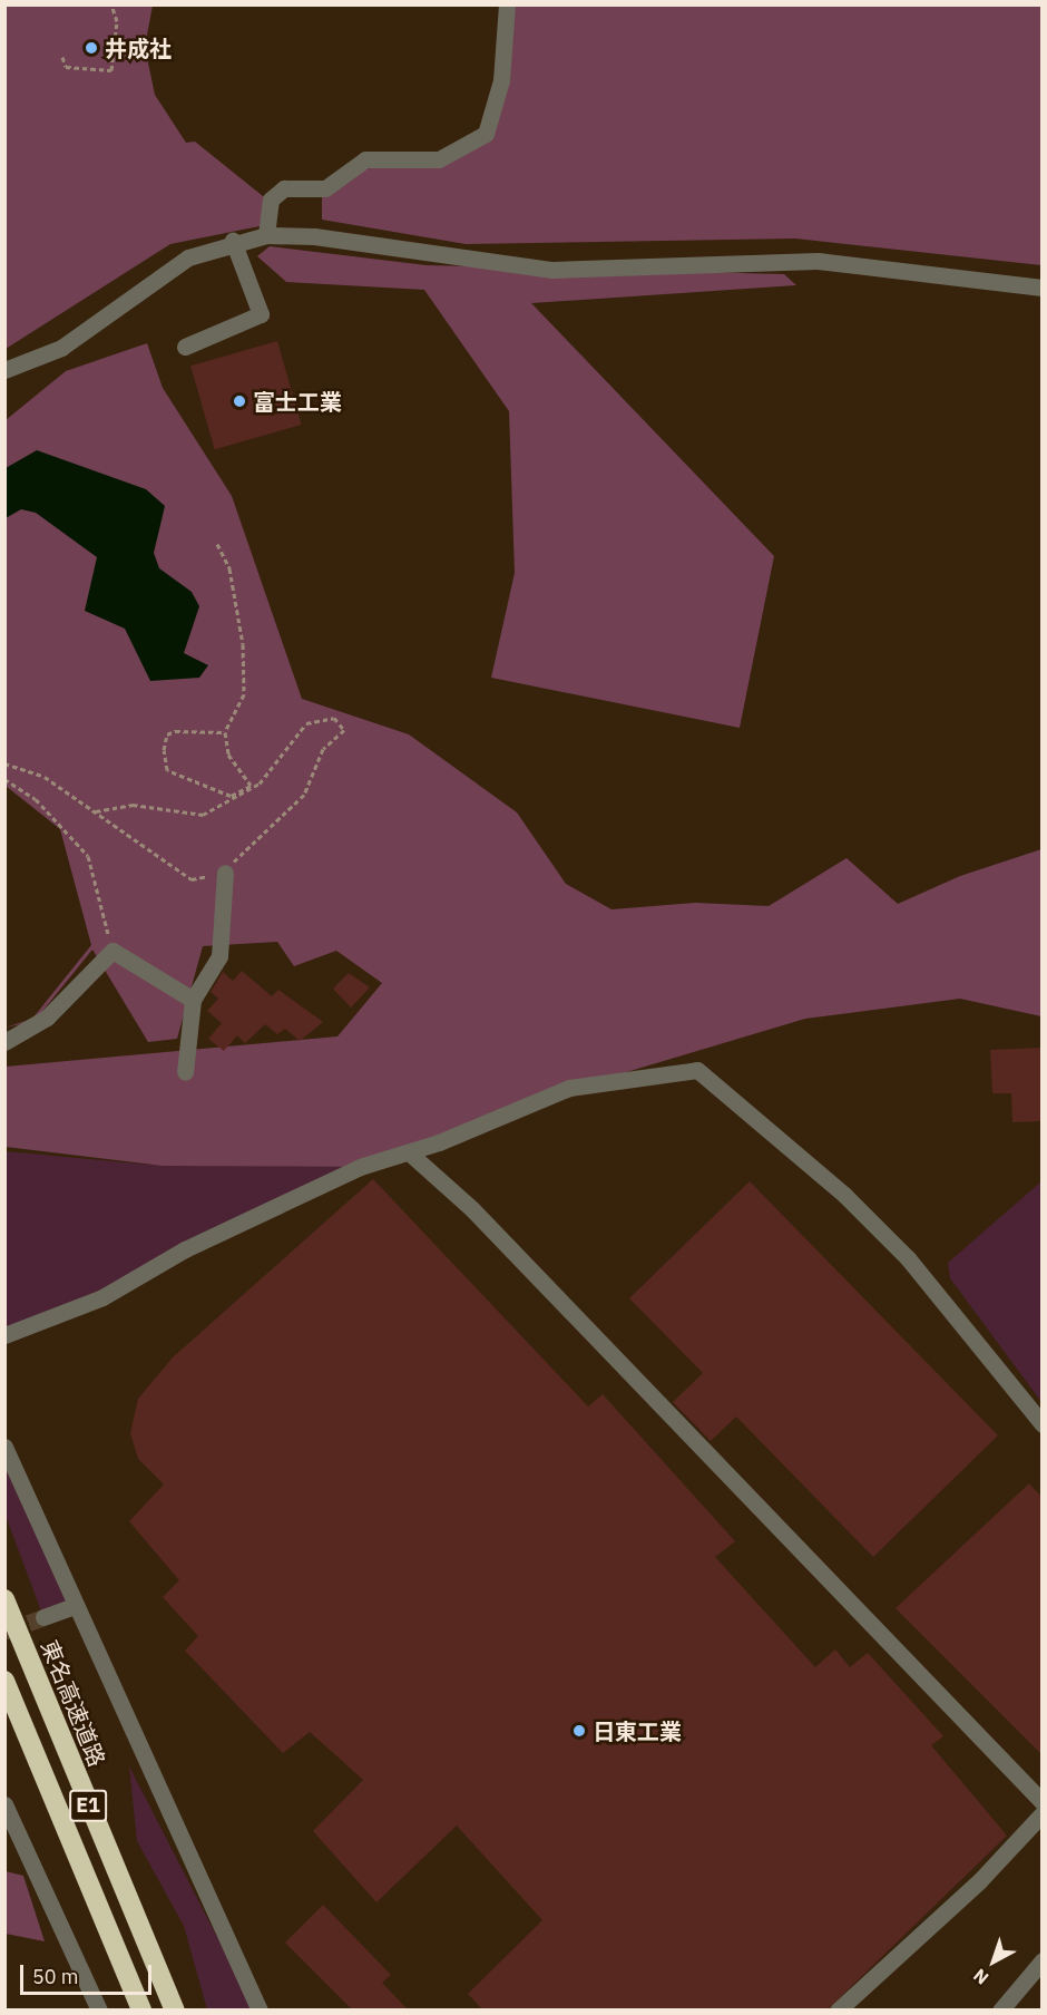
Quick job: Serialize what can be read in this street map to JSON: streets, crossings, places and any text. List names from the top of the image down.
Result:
{
  "streets": {
    "highway": ["東名高速道路", "E1"]
  },
  "places": ["井成社", "富士工業", "日東工業"],
  "scale_bar": "50 m",
  "north": "bottom left"
}
